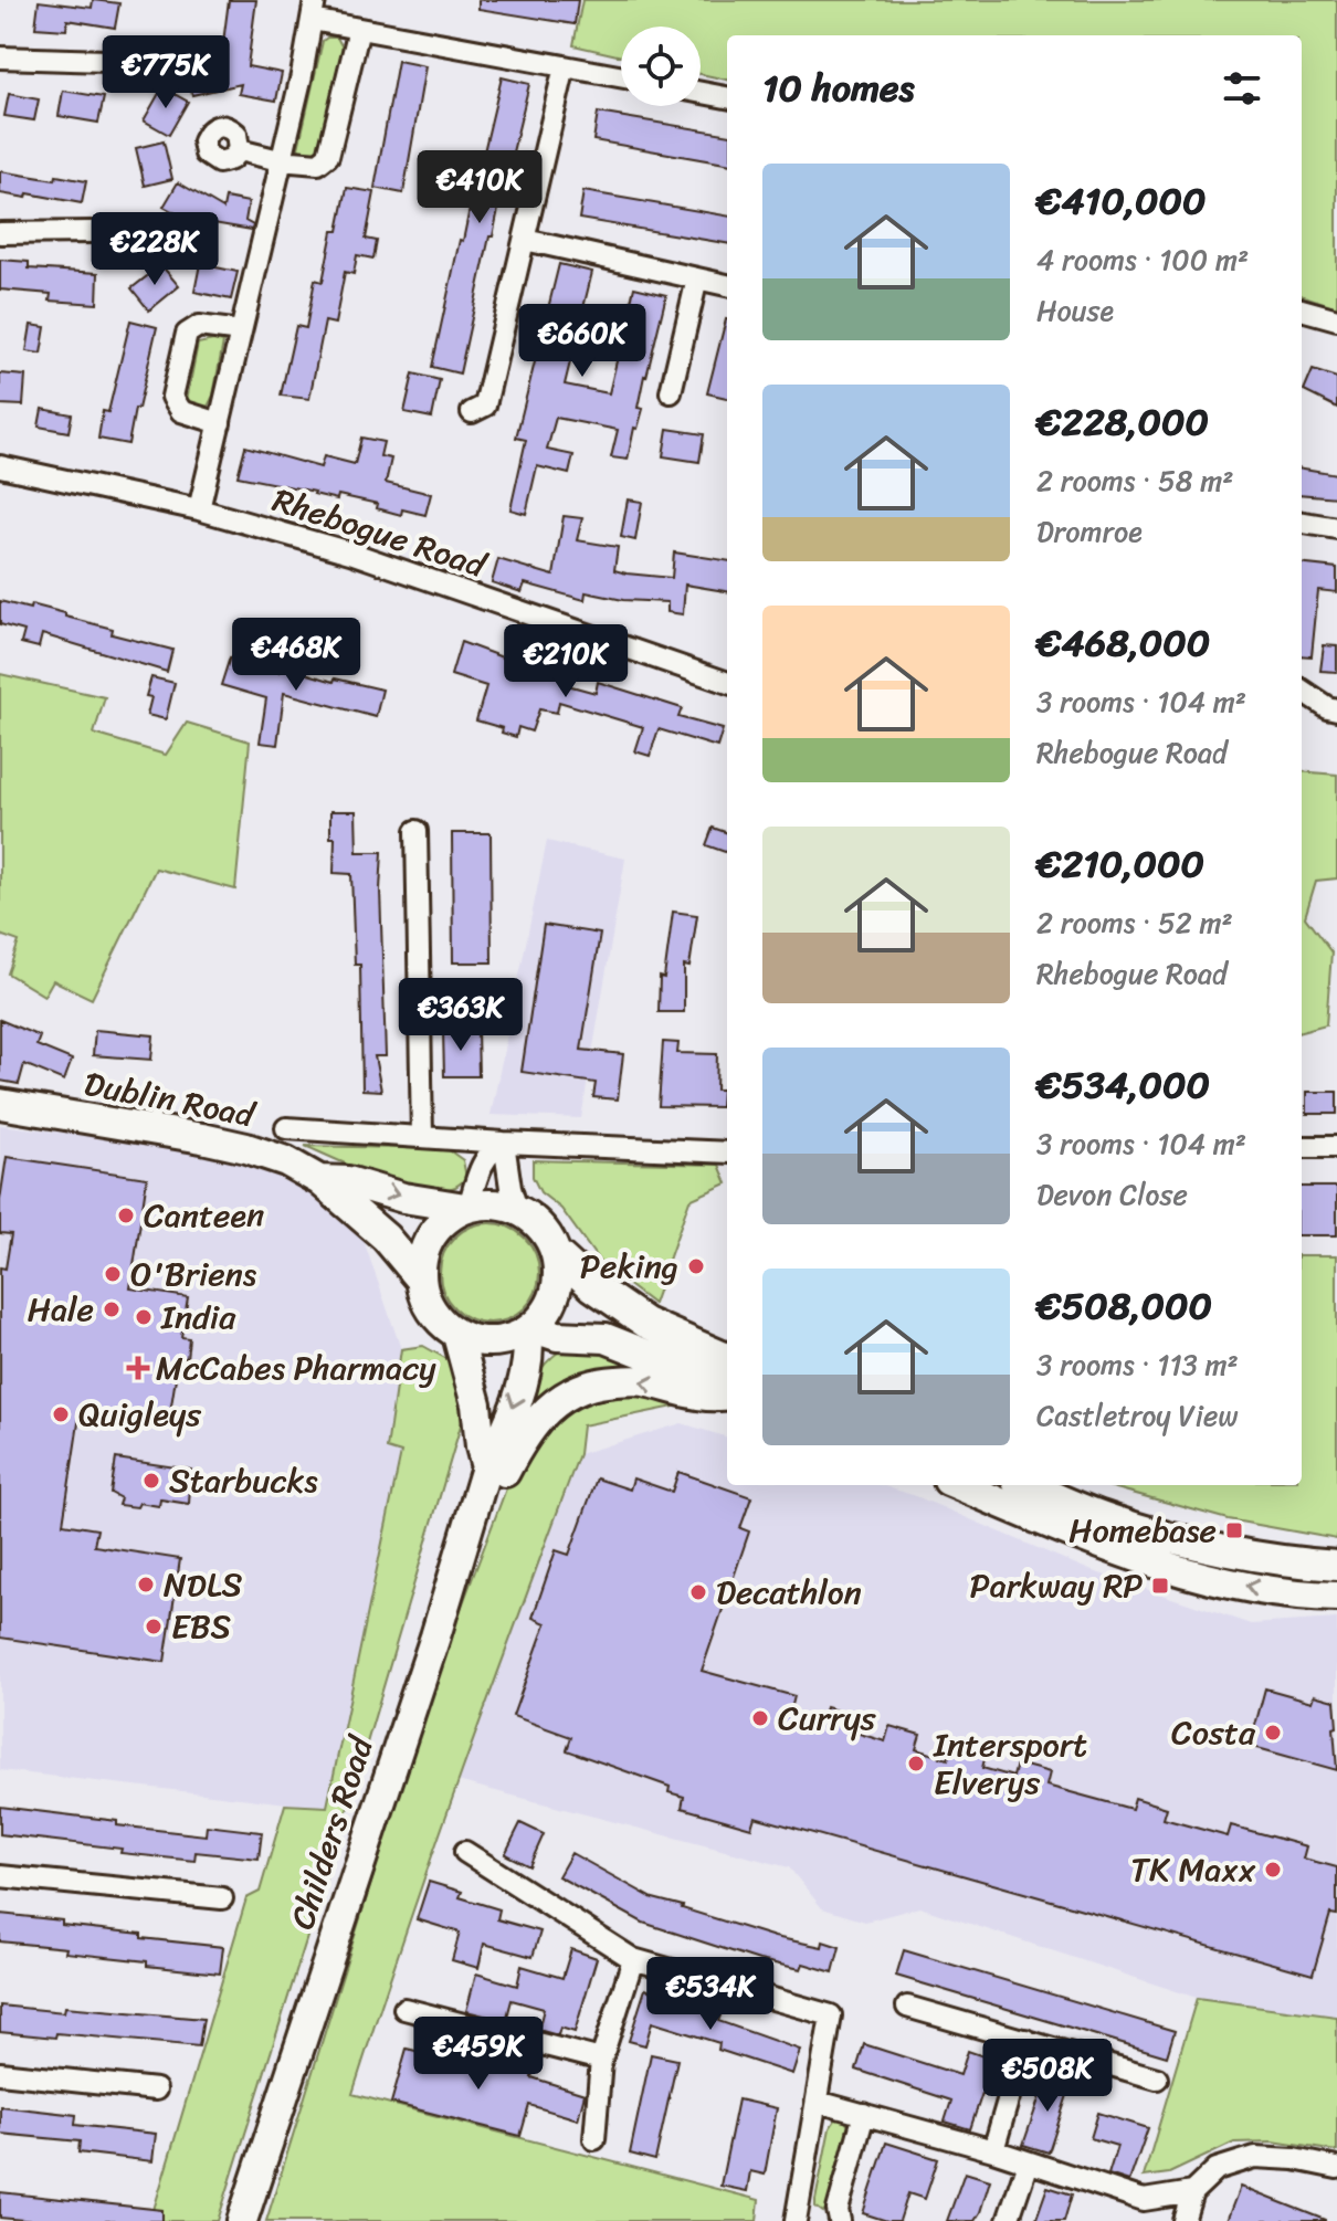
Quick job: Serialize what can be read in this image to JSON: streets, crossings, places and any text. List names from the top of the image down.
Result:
{
  "streets": {
    "main road": ["Dublin Road", "Childers Road"],
    "street": ["Rhebogue Road"]
  },
  "places": {
    "other": [
      "Canteen",
      "Peking",
      "O'Briens",
      "Hale",
      "India",
      "Quigleys",
      "Starbucks",
      "NDLS",
      "Decathlon",
      "EBS",
      "Currys",
      "Costa",
      "Intersport Elverys",
      "TK Maxx"
    ],
    "health": ["McCabes Pharmacy"],
    "transit": ["Homebase", "Parkway RP"]
  },
  "page": {
    "price": [
      "€775K",
      "€410K",
      "€228K",
      "€660K",
      "€468K",
      "€210K",
      "€363K",
      "€534K",
      "€459K",
      "€508K"
    ],
    "heading": "10 homes",
    "list": [
      {
        "name": "€410,000",
        "note": "4 rooms · 100 m² · House"
      },
      {
        "name": "€228,000",
        "note": "2 rooms · 58 m² · Dromroe"
      },
      {
        "name": "€468,000",
        "note": "3 rooms · 104 m² · Rhebogue Road"
      },
      {
        "name": "€210,000",
        "note": "2 rooms · 52 m² · Rhebogue Road"
      },
      {
        "name": "€534,000",
        "note": "3 rooms · 104 m² · Devon Close"
      },
      {
        "name": "€508,000",
        "note": "3 rooms · 113 m² · Castletroy View"
      }
    ]
  }
}
